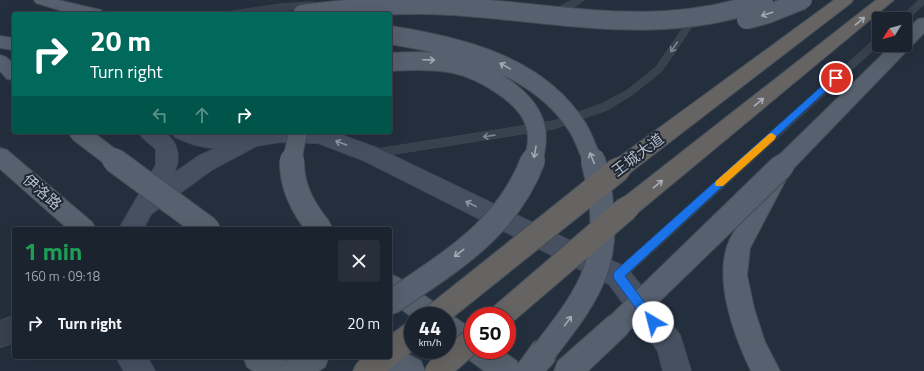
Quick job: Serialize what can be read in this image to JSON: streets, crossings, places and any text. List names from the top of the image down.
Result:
{
  "streets": {
    "highway": ["王城大道"],
    "main road": ["伊洛路"]
  },
  "north": "bottom left",
  "page": {
    "turn": ["20 m", "Turn right"],
    "heading": ["1 min", "160 m · 09:18"],
    "list": [
      {
        "name": "Turn right",
        "value": "20 m"
      }
    ],
    "speed": "44 km/h",
    "limit": "50"
  }
}
